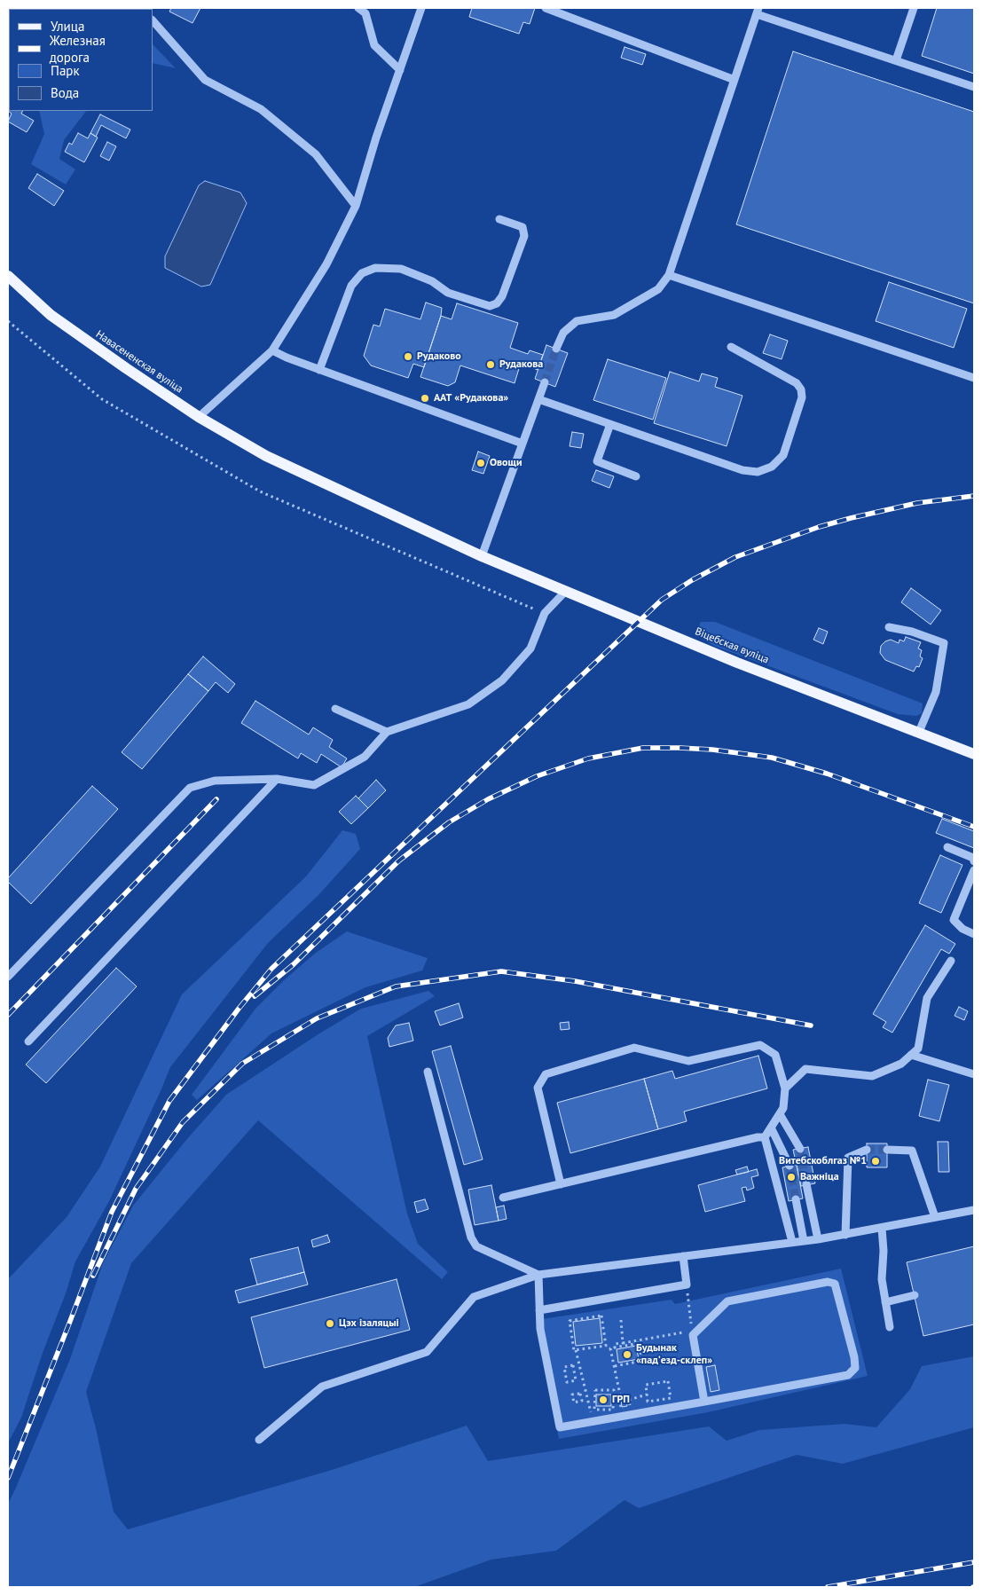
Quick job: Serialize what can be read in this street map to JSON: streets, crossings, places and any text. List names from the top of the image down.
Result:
{
  "streets": {
    "main road": ["Навасененская вуліца", "Віцебская вуліца"]
  },
  "crossings": [
    ["Навасененская вуліца", "Віцебская вуліца"]
  ],
  "places": [
    "Рудаково",
    "Рудакова",
    "ААТ «Рудакова»",
    "Овощи",
    "Витебскоблгаз №1",
    "Важніца",
    "Цэх ізаляцыі",
    "Будынак «падʼезд-склеп»",
    "ГРП"
  ],
  "legend": [
    "Улица",
    "Железная дорога",
    "Парк",
    "Вода"
  ]
}
